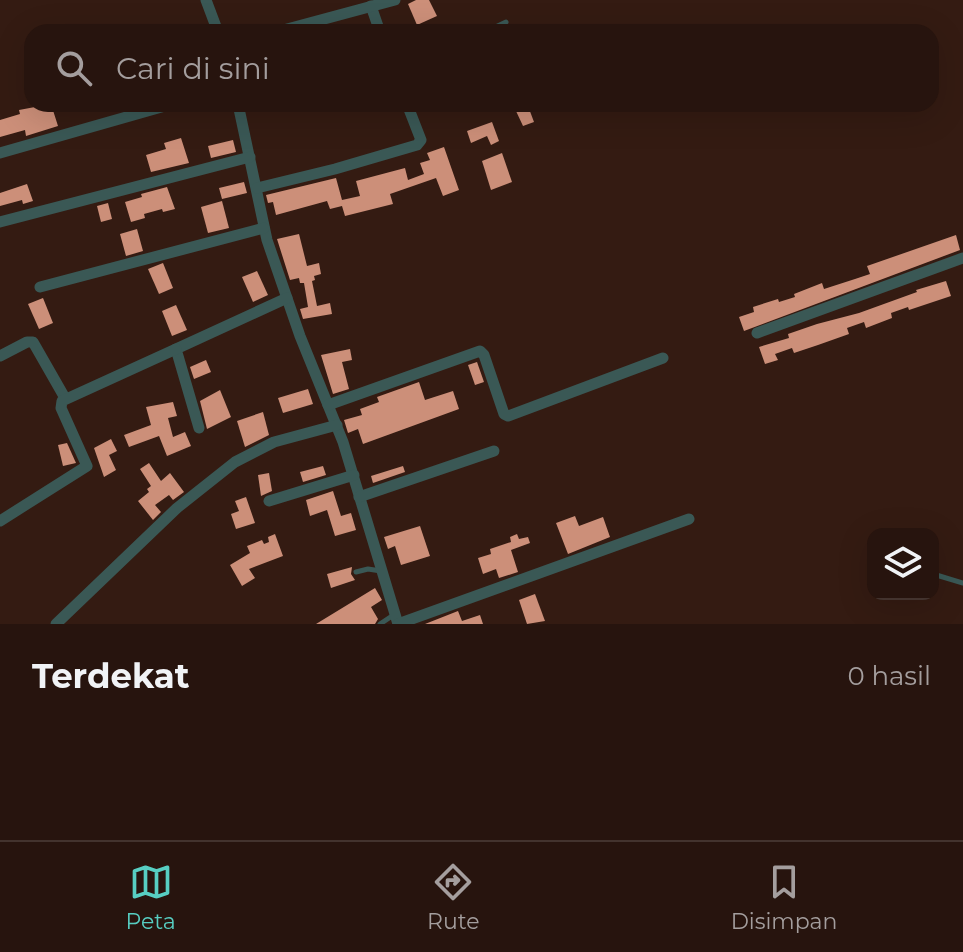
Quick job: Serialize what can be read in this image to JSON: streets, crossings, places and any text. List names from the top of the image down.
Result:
{
  "page": {
    "search": "Cari di sini",
    "heading": ["Terdekat", "0 hasil"],
    "nav": ["Peta", "Rute", "Disimpan"]
  }
}
